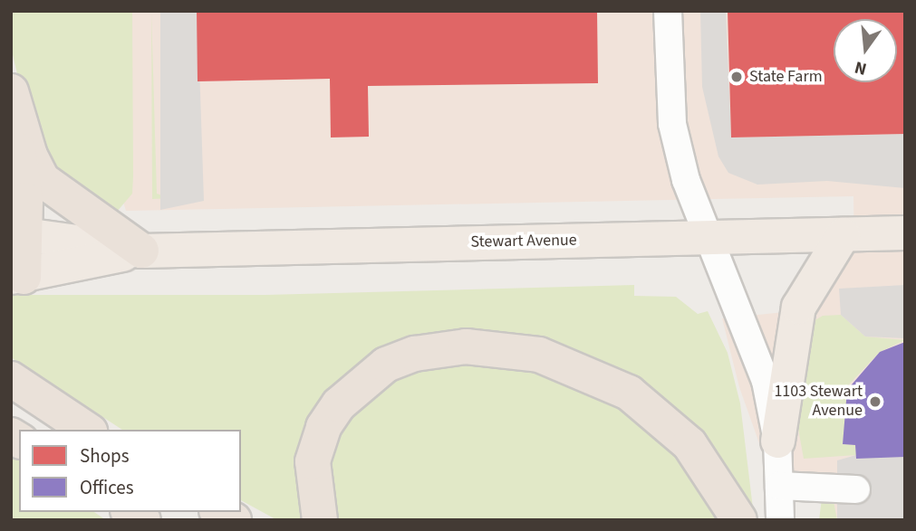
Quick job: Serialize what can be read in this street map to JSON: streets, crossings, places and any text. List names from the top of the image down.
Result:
{
  "streets": {
    "main road": ["Stewart Avenue"]
  },
  "places": ["State Farm", "1103 Stewart Avenue"],
  "legend": ["Shops", "Offices"],
  "north": "bottom"
}
